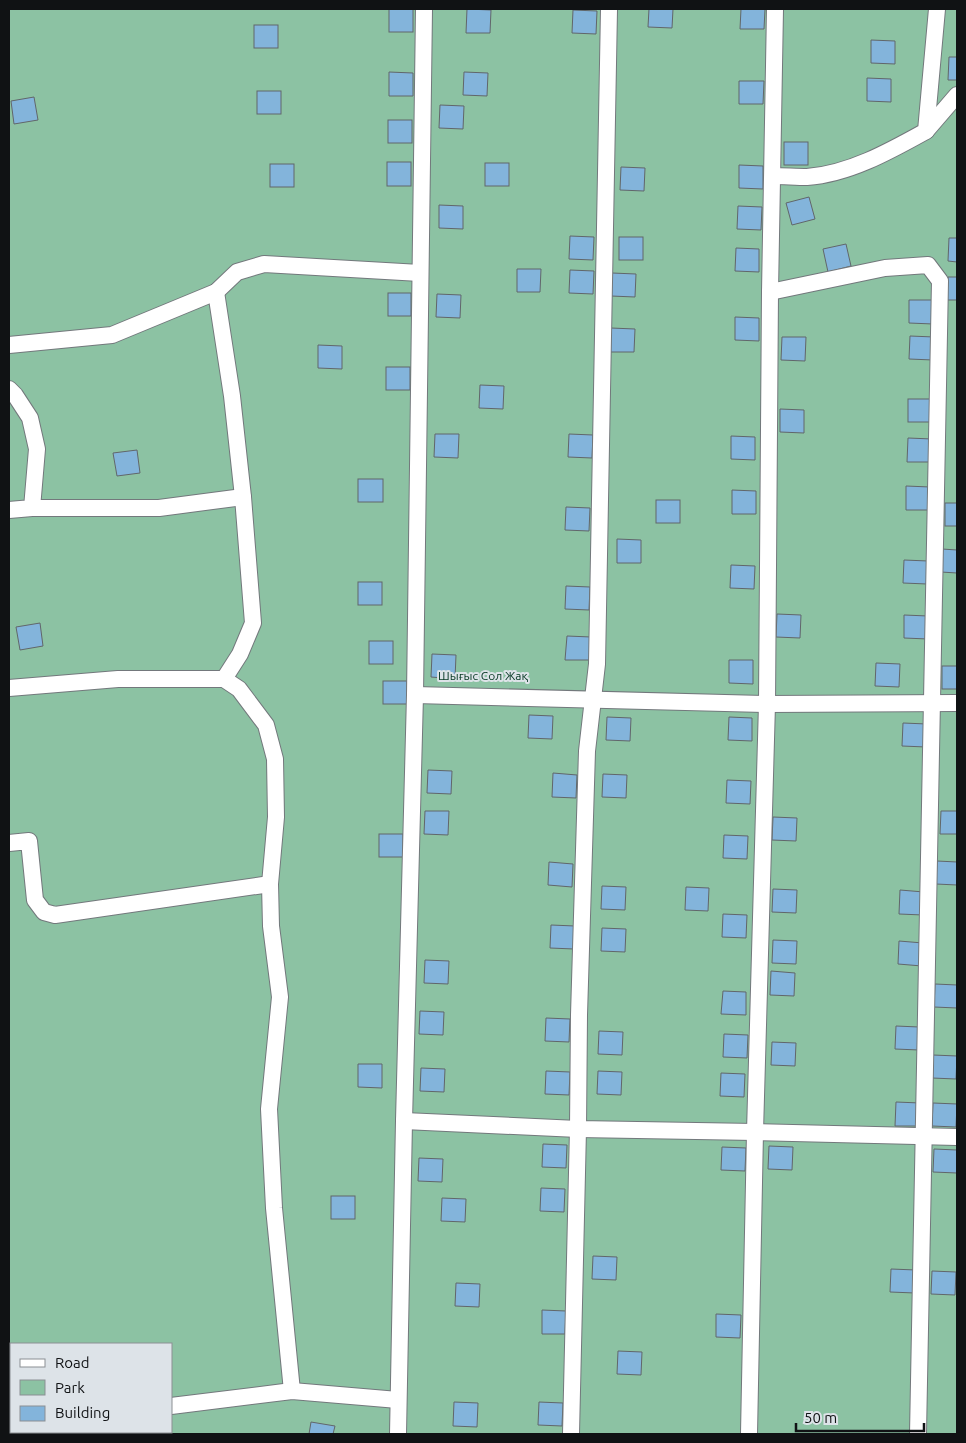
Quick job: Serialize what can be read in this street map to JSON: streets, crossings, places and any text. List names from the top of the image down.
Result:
{
  "parks": ["Шығыс Сол Жақ"],
  "legend": ["Road", "Park", "Building"],
  "scale_bar": "50 m"
}
